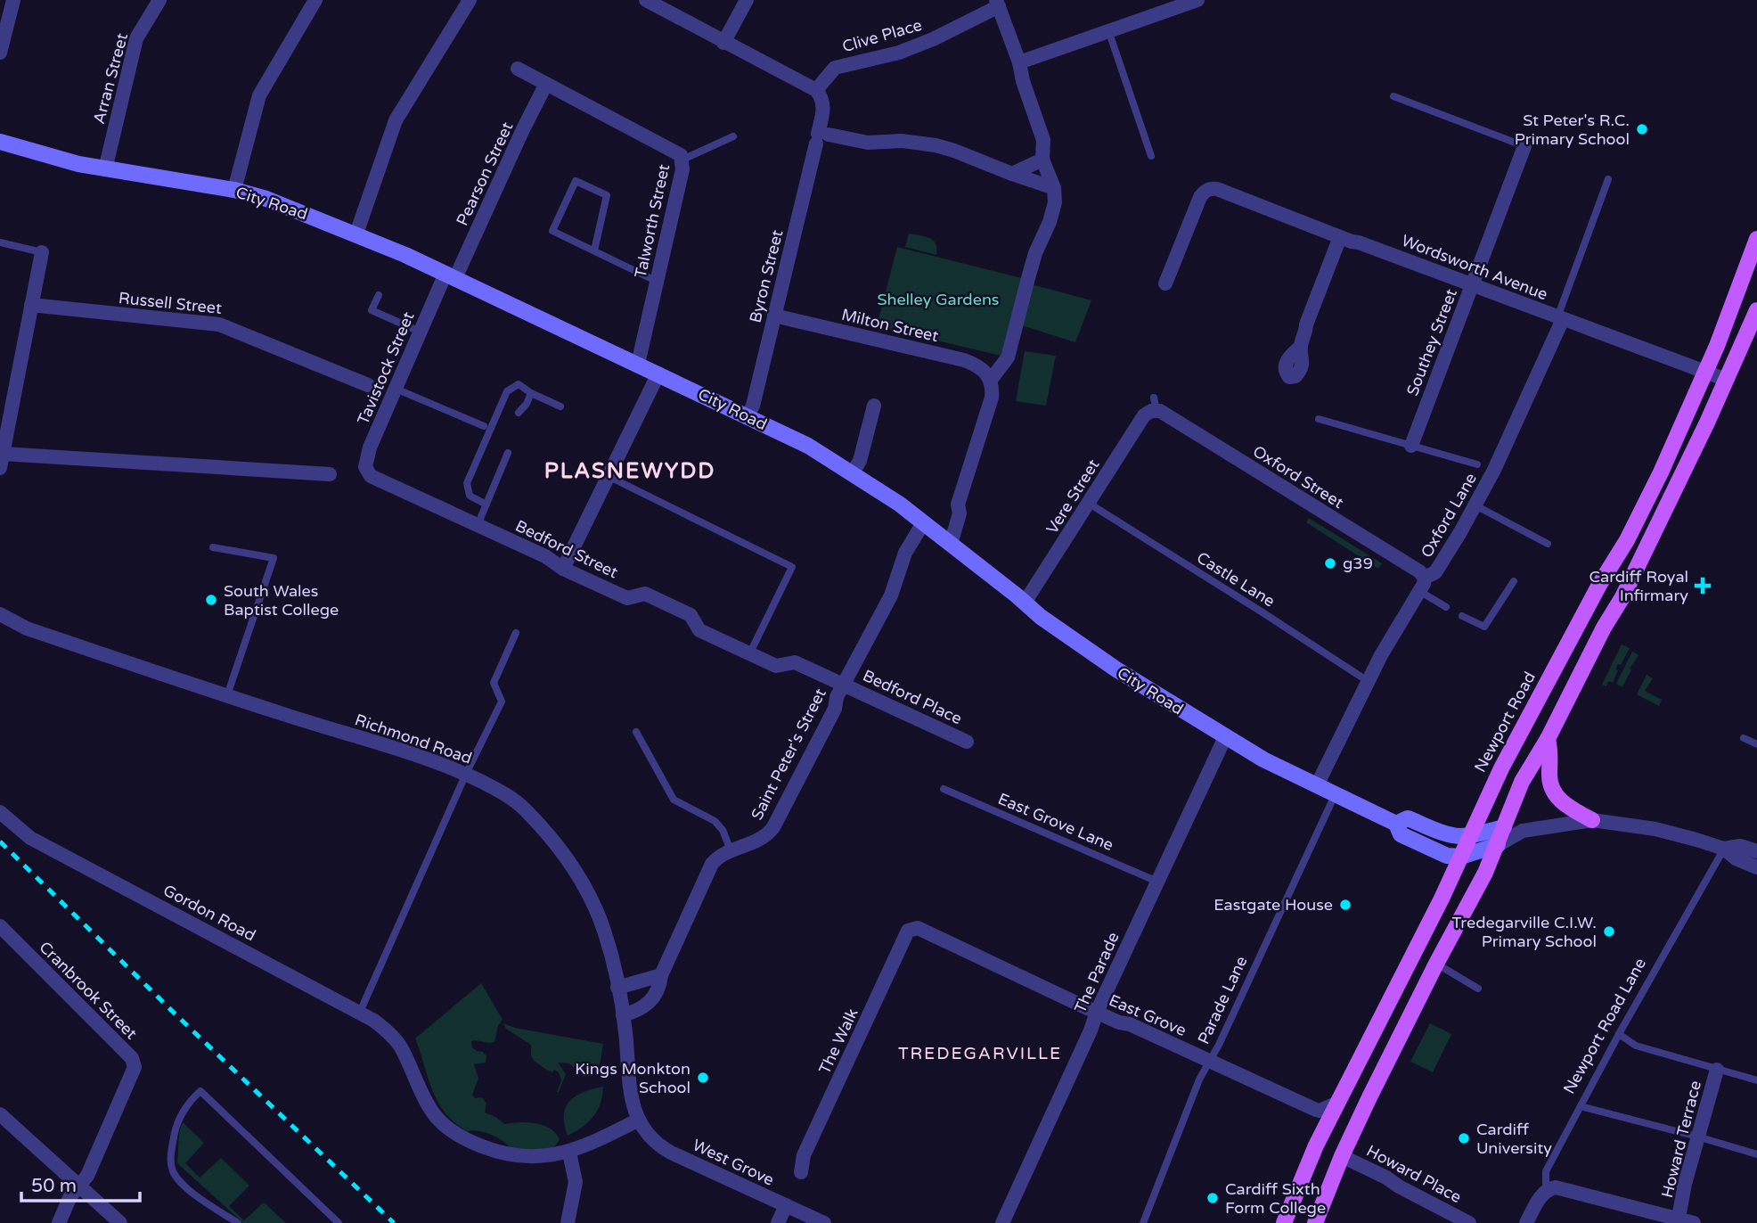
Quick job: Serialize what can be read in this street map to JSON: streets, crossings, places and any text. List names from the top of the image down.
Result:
{
  "streets": {
    "main road": ["City Road", "Newport Road"],
    "street": [
      "Clive Place",
      "Arran Street",
      "Pearson Street",
      "Talworth Street",
      "Wordsworth Avenue",
      "Byron Street",
      "Russell Street",
      "Milton Street",
      "Southey Street",
      "Tavistock Street",
      "Oxford Street",
      "Vere Street",
      "Oxford Lane",
      "Bedford Street",
      "Bedford Place",
      "Richmond Road",
      "Saint Peter's Street",
      "Gordon Road",
      "The Parade",
      "Cranbrook Street",
      "East Grove",
      "Newport Road Lane",
      "The Walk",
      "Howard Terrace",
      "West Grove",
      "Howard Place"
    ],
    "lane": ["Castle Lane", "East Grove Lane", "Parade Lane"]
  },
  "crossings": [
    ["Clive Place", "Byron Street"],
    ["Arran Street", "City Road"],
    ["Pearson Street", "City Road"],
    ["Pearson Street", "Talworth Street"],
    ["Pearson Street", "Tavistock Street"],
    ["City Road", "Talworth Street"],
    ["City Road", "Byron Street"],
    ["City Road", "Tavistock Street"],
    ["City Road", "Vere Street"],
    ["City Road", "Oxford Lane"],
    ["City Road", "Newport Road"],
    ["City Road", "Saint Peter's Street"],
    ["City Road", "The Parade"],
    ["City Road", "Parade Lane"],
    ["Wordsworth Avenue", "Southey Street"],
    ["Wordsworth Avenue", "Oxford Lane"],
    ["Wordsworth Avenue", "Newport Road"],
    ["Byron Street", "Milton Street"],
    ["Tavistock Street", "Bedford Street"],
    ["Oxford Street", "Vere Street"],
    ["Oxford Street", "Oxford Lane"],
    ["Vere Street", "Castle Lane"],
    ["Oxford Lane", "Castle Lane"],
    ["Bedford Street", "Bedford Place"],
    ["Bedford Street", "Saint Peter's Street"],
    ["Bedford Place", "Saint Peter's Street"],
    ["Newport Road", "East Grove"],
    ["Richmond Road", "Saint Peter's Street"],
    ["Richmond Road", "Gordon Road"],
    ["Richmond Road", "West Grove"],
    ["East Grove Lane", "The Parade"],
    ["Gordon Road", "West Grove"],
    ["The Parade", "East Grove"],
    ["Parade Lane", "East Grove"],
    ["East Grove", "The Walk"]
  ],
  "districts": ["PLASNEWYDD", "TREDEGARVILLE"],
  "parks": ["Shelley Gardens"],
  "places": {
    "other": [
      "St Peter's R.C. Primary School",
      "g39",
      "South Wales Baptist College",
      "Eastgate House",
      "Tredegarville C.I.W. Primary School",
      "Kings Monkton School",
      "Cardiff University",
      "Cardiff Sixth Form College"
    ],
    "health": ["Cardiff Royal Infirmary"]
  },
  "scale_bar": "50 m"
}
